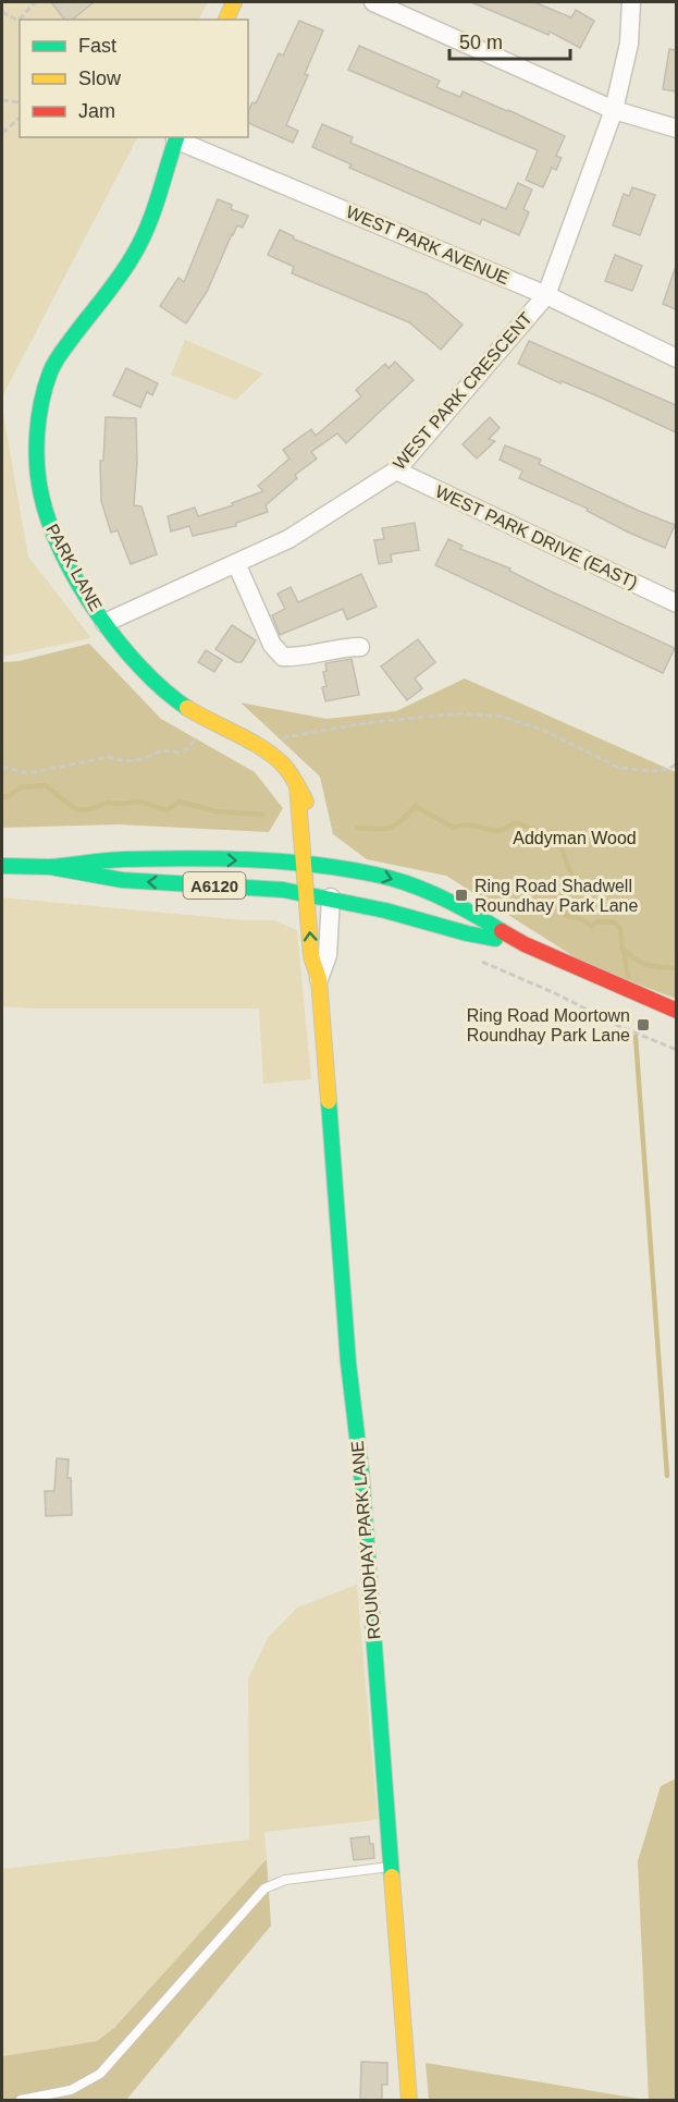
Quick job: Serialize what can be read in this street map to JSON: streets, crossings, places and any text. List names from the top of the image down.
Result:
{
  "streets": {
    "main road": ["PARK LANE", "A6120", "ROUNDHAY PARK LANE"],
    "street": ["WEST PARK AVENUE", "WEST PARK CRESCENT", "WEST PARK DRIVE (EAST)"]
  },
  "crossings": [
    ["WEST PARK AVENUE", "WEST PARK CRESCENT"],
    ["WEST PARK AVENUE", "PARK LANE"],
    ["WEST PARK CRESCENT", "WEST PARK DRIVE (EAST)"],
    ["WEST PARK CRESCENT", "PARK LANE"],
    ["A6120", "ROUNDHAY PARK LANE"]
  ],
  "parks": ["Addyman Wood"],
  "places": {
    "transit": ["Ring Road Shadwell Roundhay Park Lane", "Ring Road Moortown Roundhay Park Lane"]
  },
  "legend": ["Fast", "Slow", "Jam"],
  "scale_bar": "50 m"
}
